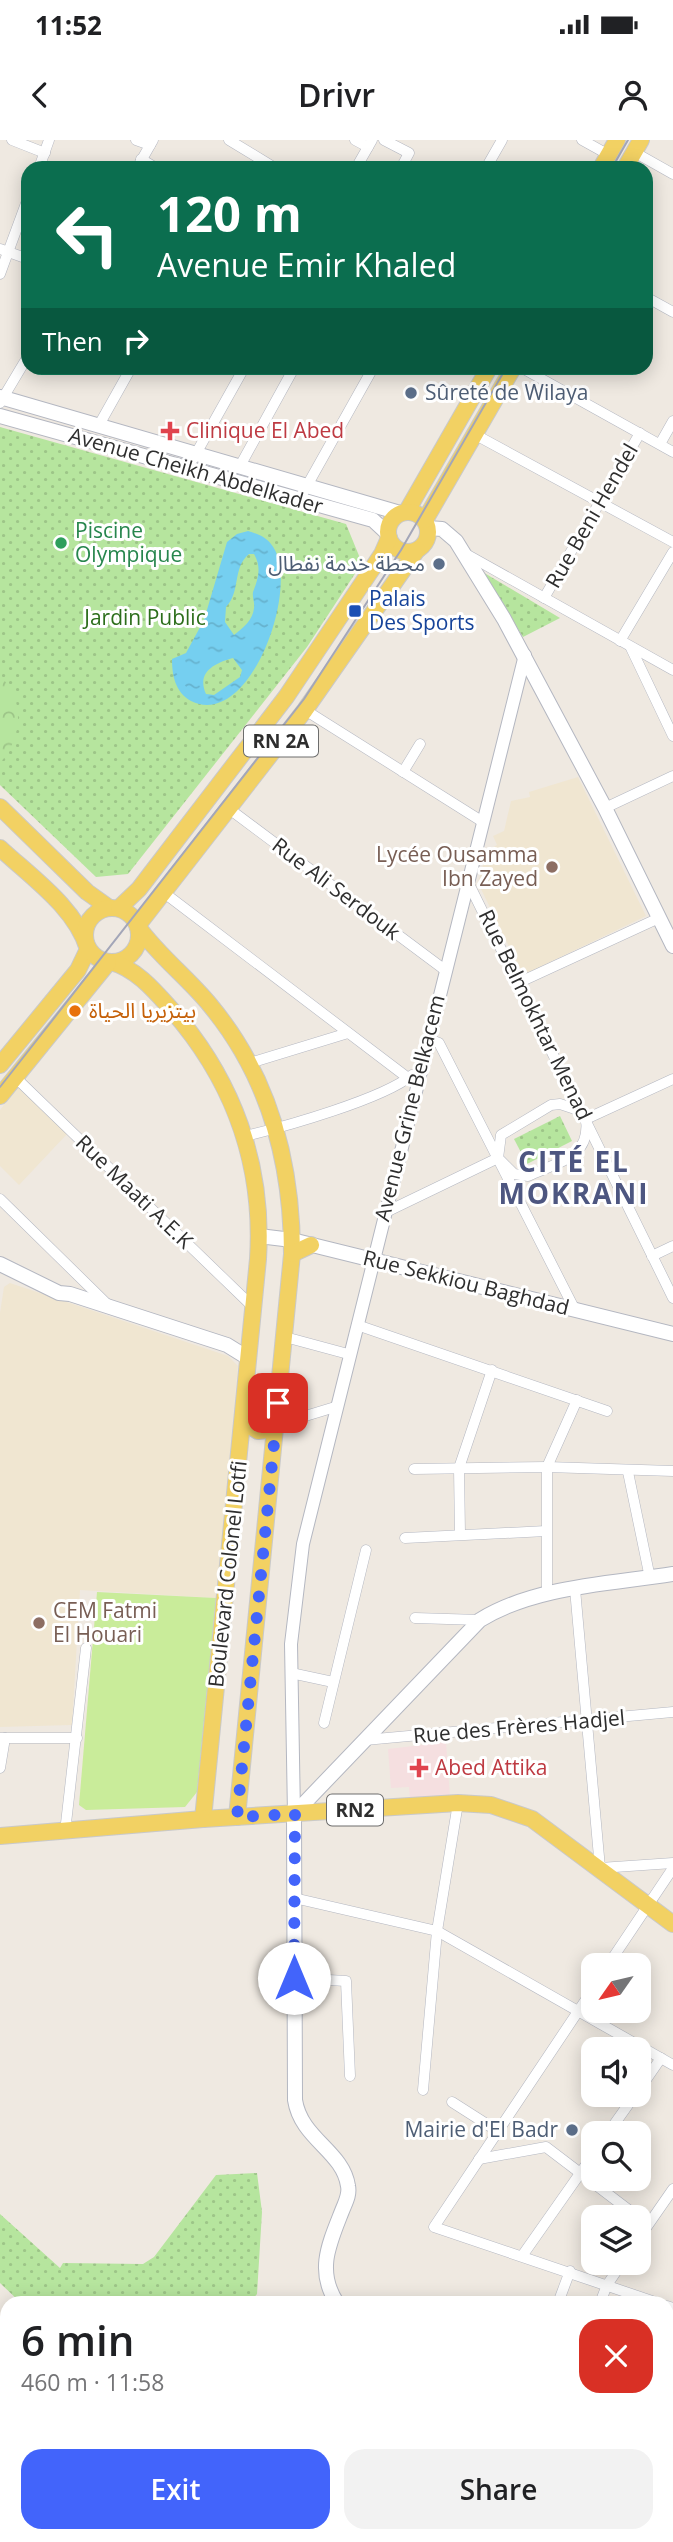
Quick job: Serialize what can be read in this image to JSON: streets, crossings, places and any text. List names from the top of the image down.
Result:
{
  "streets": {
    "main road": [
      "Avenue Cheikh Abdelkader",
      "RN 2A",
      "Rue Sekkiou Baghdad",
      "Boulevard Colonel Lotfi",
      "RN2"
    ],
    "street": [
      "Rue Beni Hendel",
      "Rue Ali Serdouk",
      "Rue Belmokhtar Menad",
      "Avenue Grine Belkacem",
      "Rue Maati A.E.K",
      "Rue des Frères Hadjel"
    ]
  },
  "crossings": [
    ["Avenue Cheikh Abdelkader", "RN 2A"],
    ["RN 2A", "Rue Ali Serdouk"],
    ["RN 2A", "Boulevard Colonel Lotfi"],
    ["Rue Ali Serdouk", "Avenue Grine Belkacem"],
    ["Rue Belmokhtar Menad", "Avenue Grine Belkacem"],
    ["Avenue Grine Belkacem", "Rue Sekkiou Baghdad"],
    ["Avenue Grine Belkacem", "RN2"],
    ["Rue Maati A.E.K", "Boulevard Colonel Lotfi"],
    ["Boulevard Colonel Lotfi", "RN2"]
  ],
  "districts": ["CITÉ EL MOKRANI"],
  "parks": ["Jardin Public"],
  "places": {
    "other": [
      "Sûreté de Wilaya",
      "Piscine Olympique",
      "محطة خدمة نفطال",
      "Lycée Ousamma Ibn Zayed",
      "بيتزيريا الحياة",
      "CEM Fatmi El Houari",
      "Mairie d'El Badr"
    ],
    "health": ["Clinique El Abed", "Abed Attika"],
    "transit": ["Palais Des Sports"]
  },
  "north": "bottom left",
  "page": {
    "status": "11:52",
    "header": "Drivr",
    "turn": ["120 m", "Avenue Emir Khaled"],
    "then": "Then",
    "heading": ["6 min", "460 m · 11:58"],
    "buttons": ["Exit", "Share"]
  }
}
